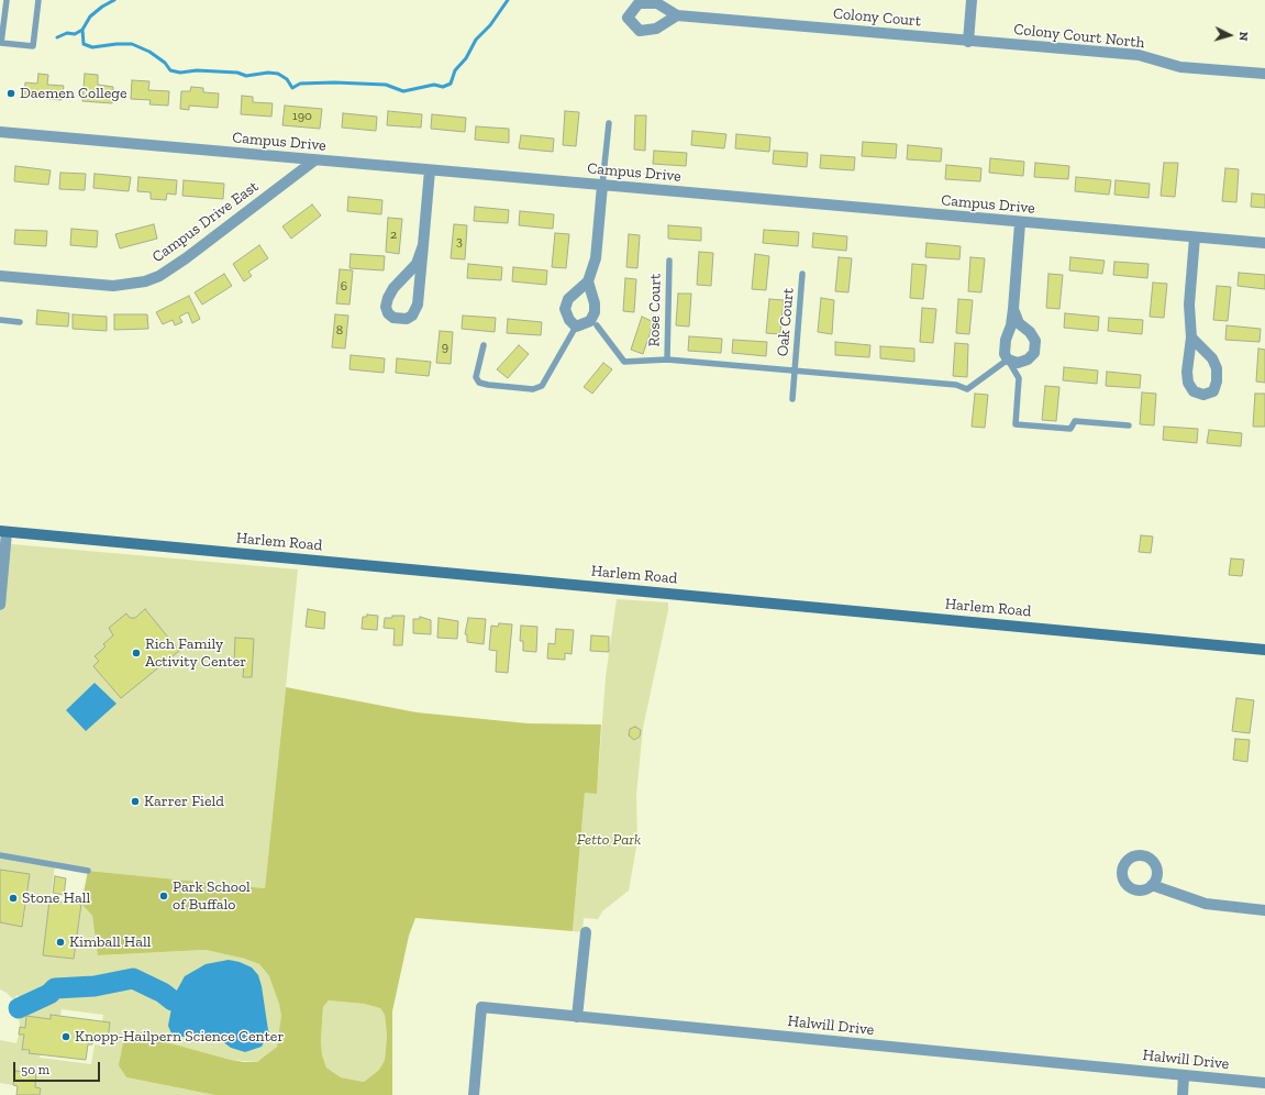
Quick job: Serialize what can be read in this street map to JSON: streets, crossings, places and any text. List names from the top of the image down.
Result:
{
  "streets": {
    "main road": ["Harlem Road"],
    "street": [
      "Colony Court",
      "Colony Court North",
      "Campus Drive",
      "Campus Drive East",
      "Halwill Drive"
    ],
    "lane": ["Rose Court", "Oak Court"]
  },
  "crossings": [
    ["Colony Court", "Colony Court North"],
    ["Campus Drive", "Campus Drive East"]
  ],
  "parks": ["Fetto Park"],
  "places": [
    "Daemen College",
    "Rich Family Activity Center",
    "Karrer Field",
    "Park School of Buffalo",
    "Stone Hall",
    "Kimball Hall",
    "Knopp-Hailpern Science Center"
  ],
  "house_numbers": [
    "190",
    "2",
    "3",
    "6",
    "8",
    "9"
  ],
  "scale_bar": "50 m",
  "north": "right"
}
